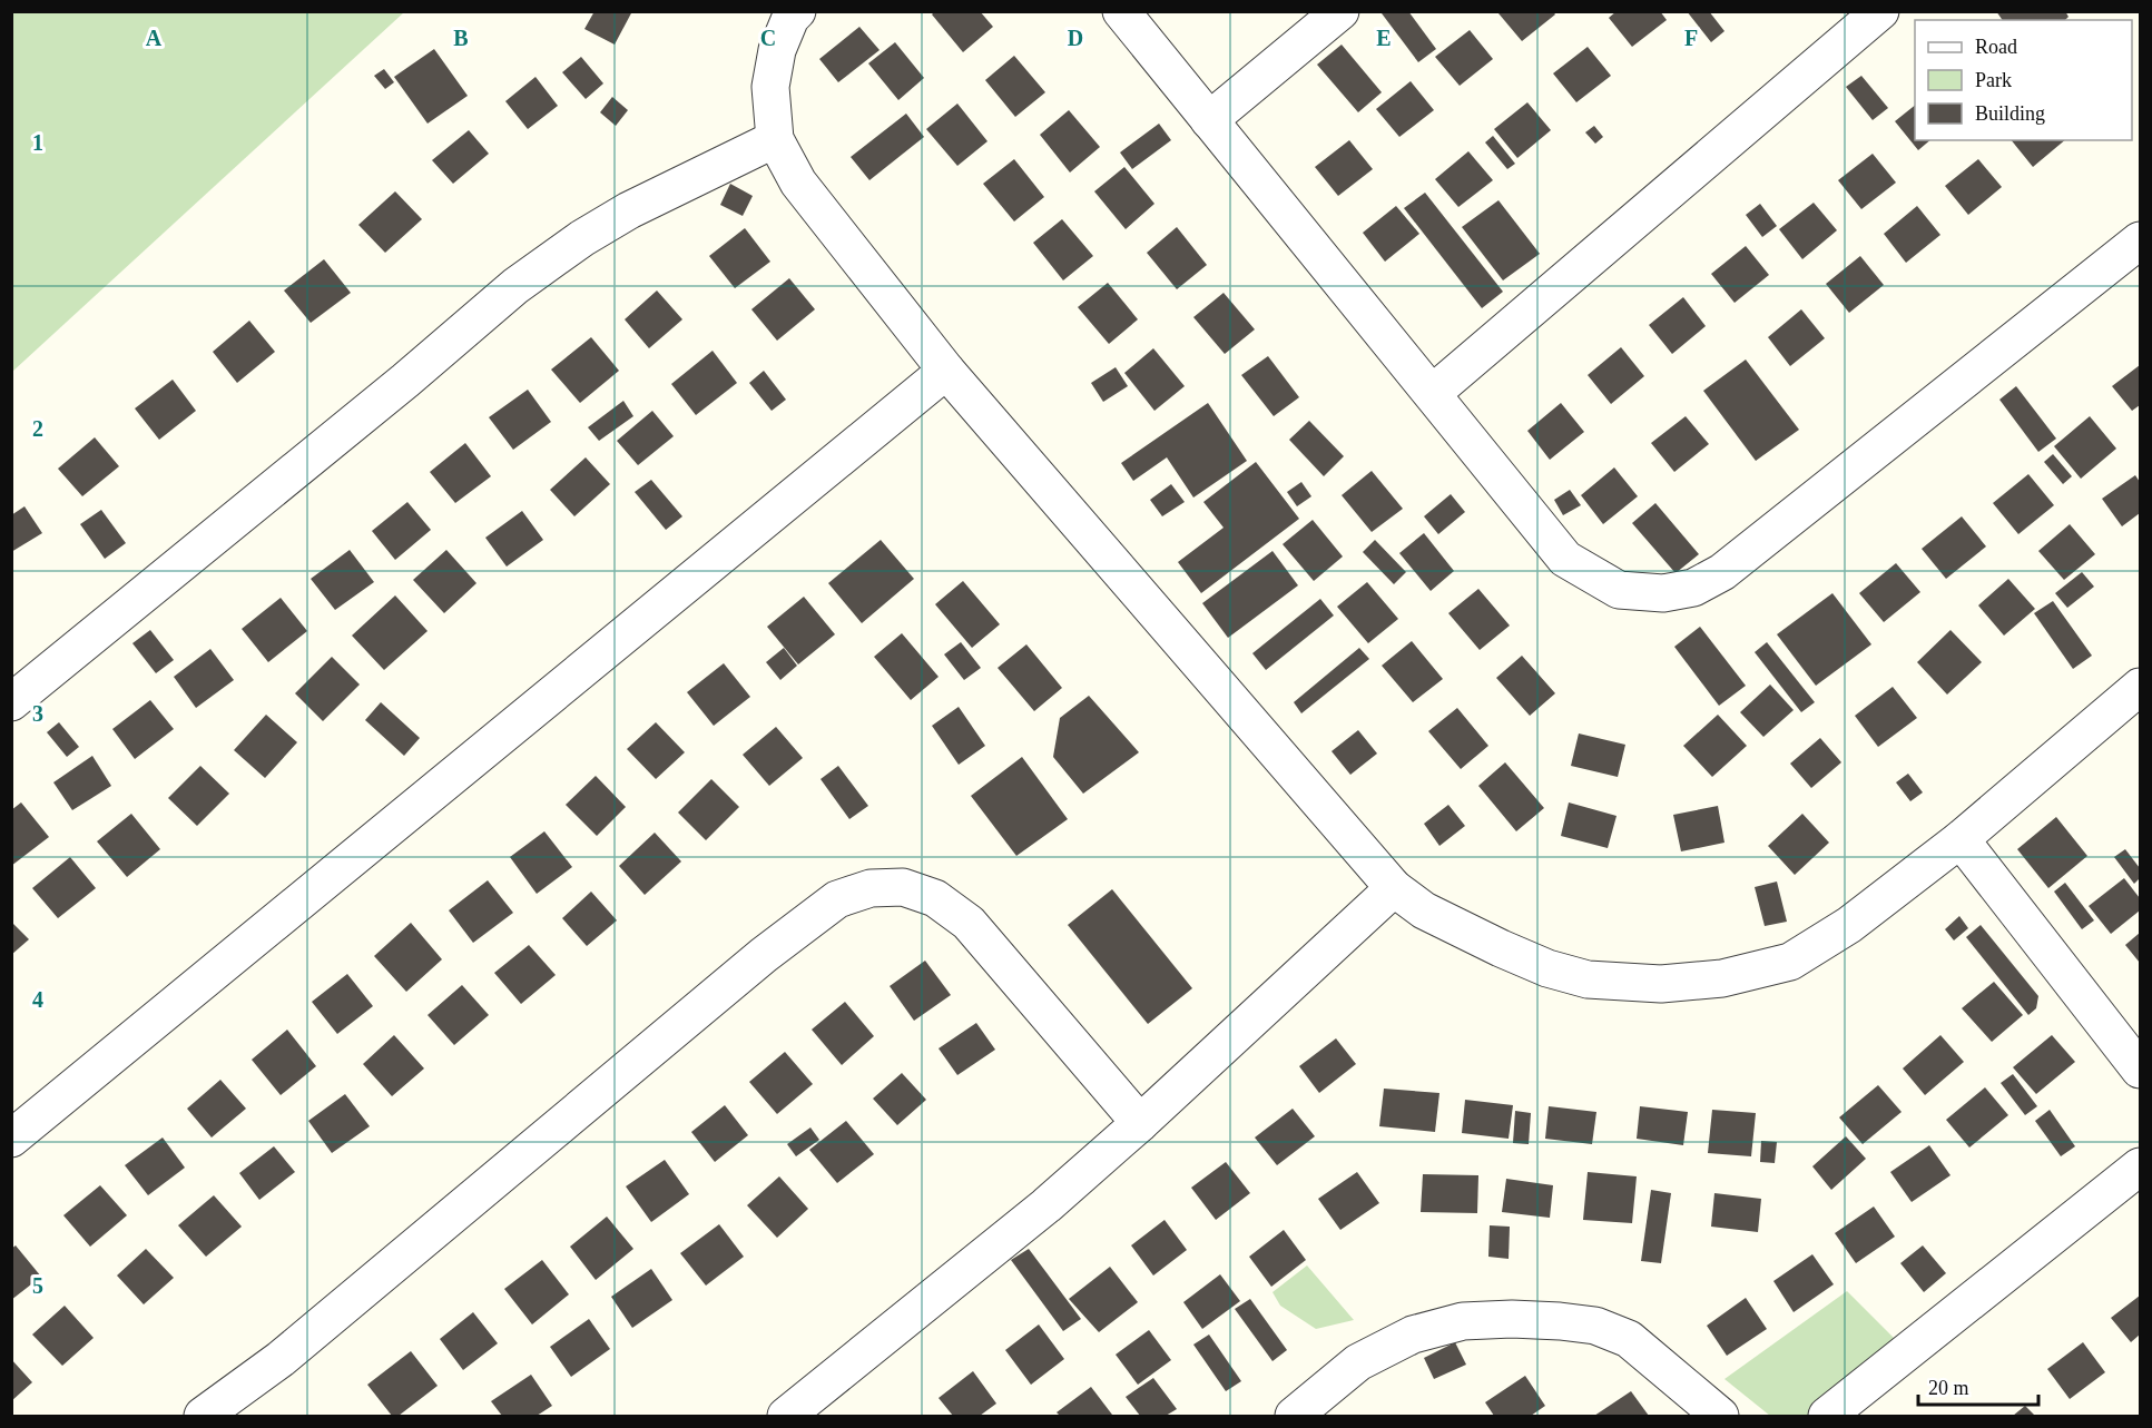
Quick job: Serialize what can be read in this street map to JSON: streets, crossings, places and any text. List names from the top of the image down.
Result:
{
  "legend": ["Road", "Park", "Building"],
  "scale_bar": "20 m",
  "grid": {
    "columns": [
      "A",
      "B",
      "C",
      "D",
      "E",
      "F"
    ],
    "rows": [
      "1",
      "2",
      "3",
      "4",
      "5"
    ]
  }
}
